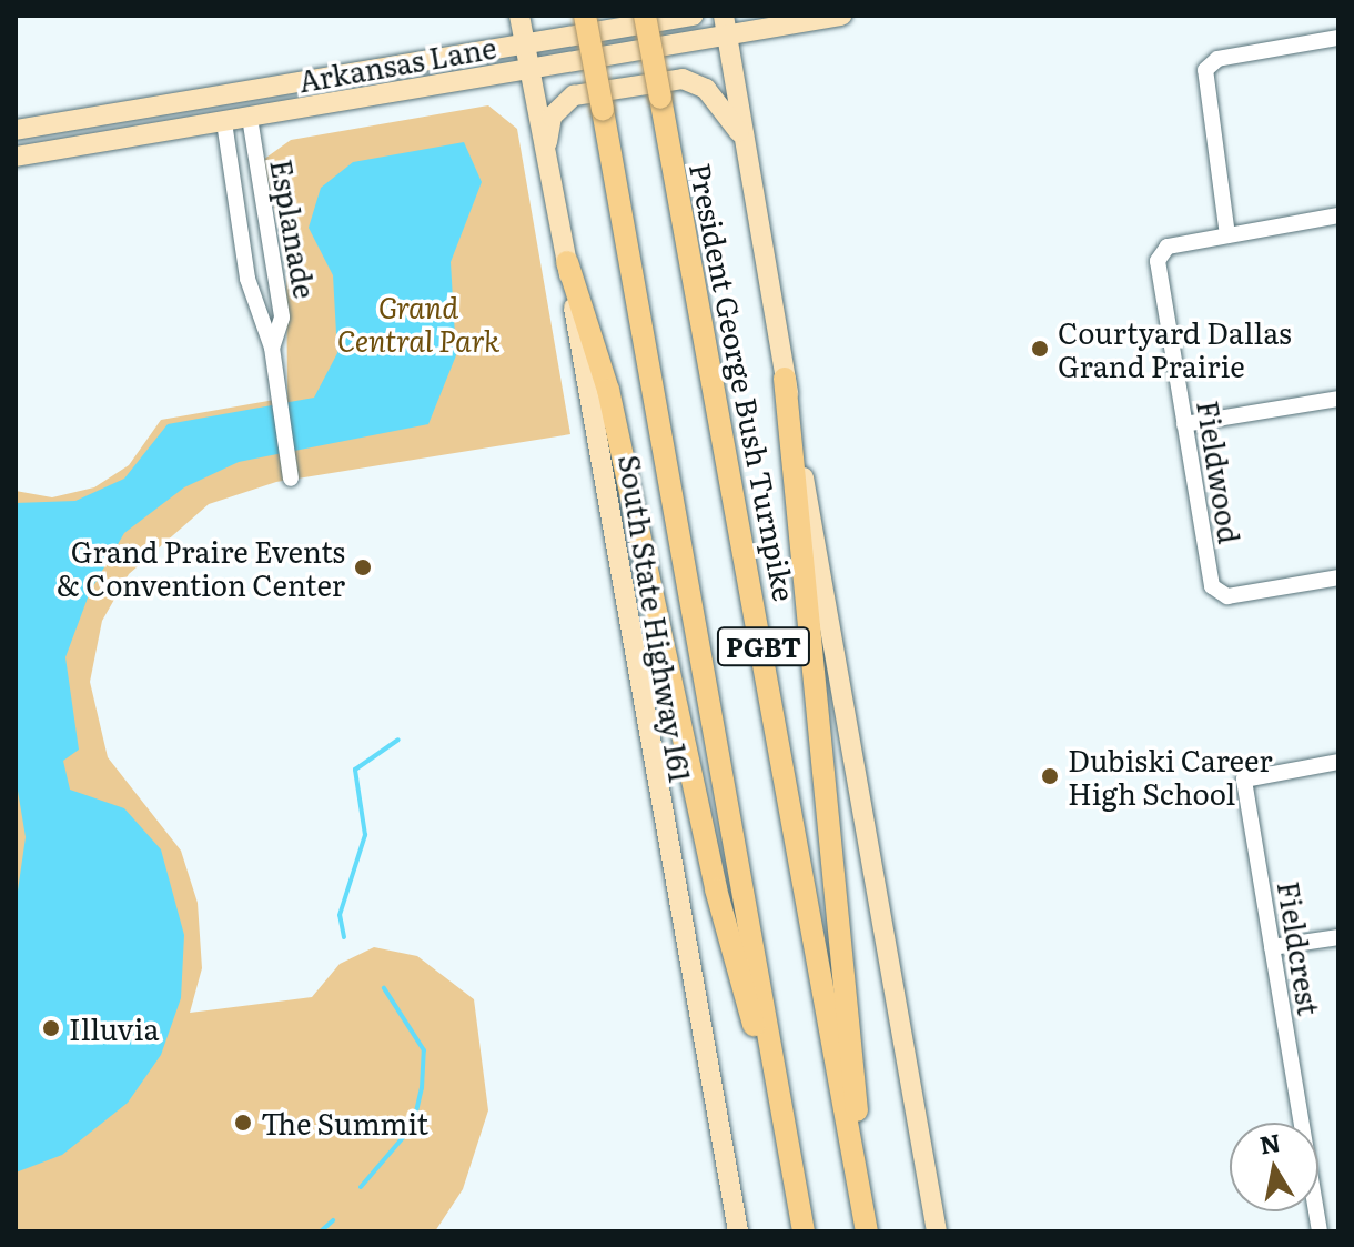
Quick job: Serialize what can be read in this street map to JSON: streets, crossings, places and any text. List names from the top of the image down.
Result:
{
  "streets": {
    "highway": ["President George Bush Turnpike", "PGBT"],
    "main road": ["Arkansas Lane", "South State Highway 161"],
    "street": ["Esplanade", "Fieldwood", "Fieldcrest"]
  },
  "crossings": [
    ["Arkansas Lane", "Esplanade"],
    ["Arkansas Lane", "South State Highway 161"]
  ],
  "parks": ["Grand Central Park"],
  "places": [
    "Courtyard Dallas Grand Prairie",
    "Grand Praire Events & Convention Center",
    "Dubiski Career High School",
    "Illuvia",
    "The Summit"
  ],
  "north": "top"
}
